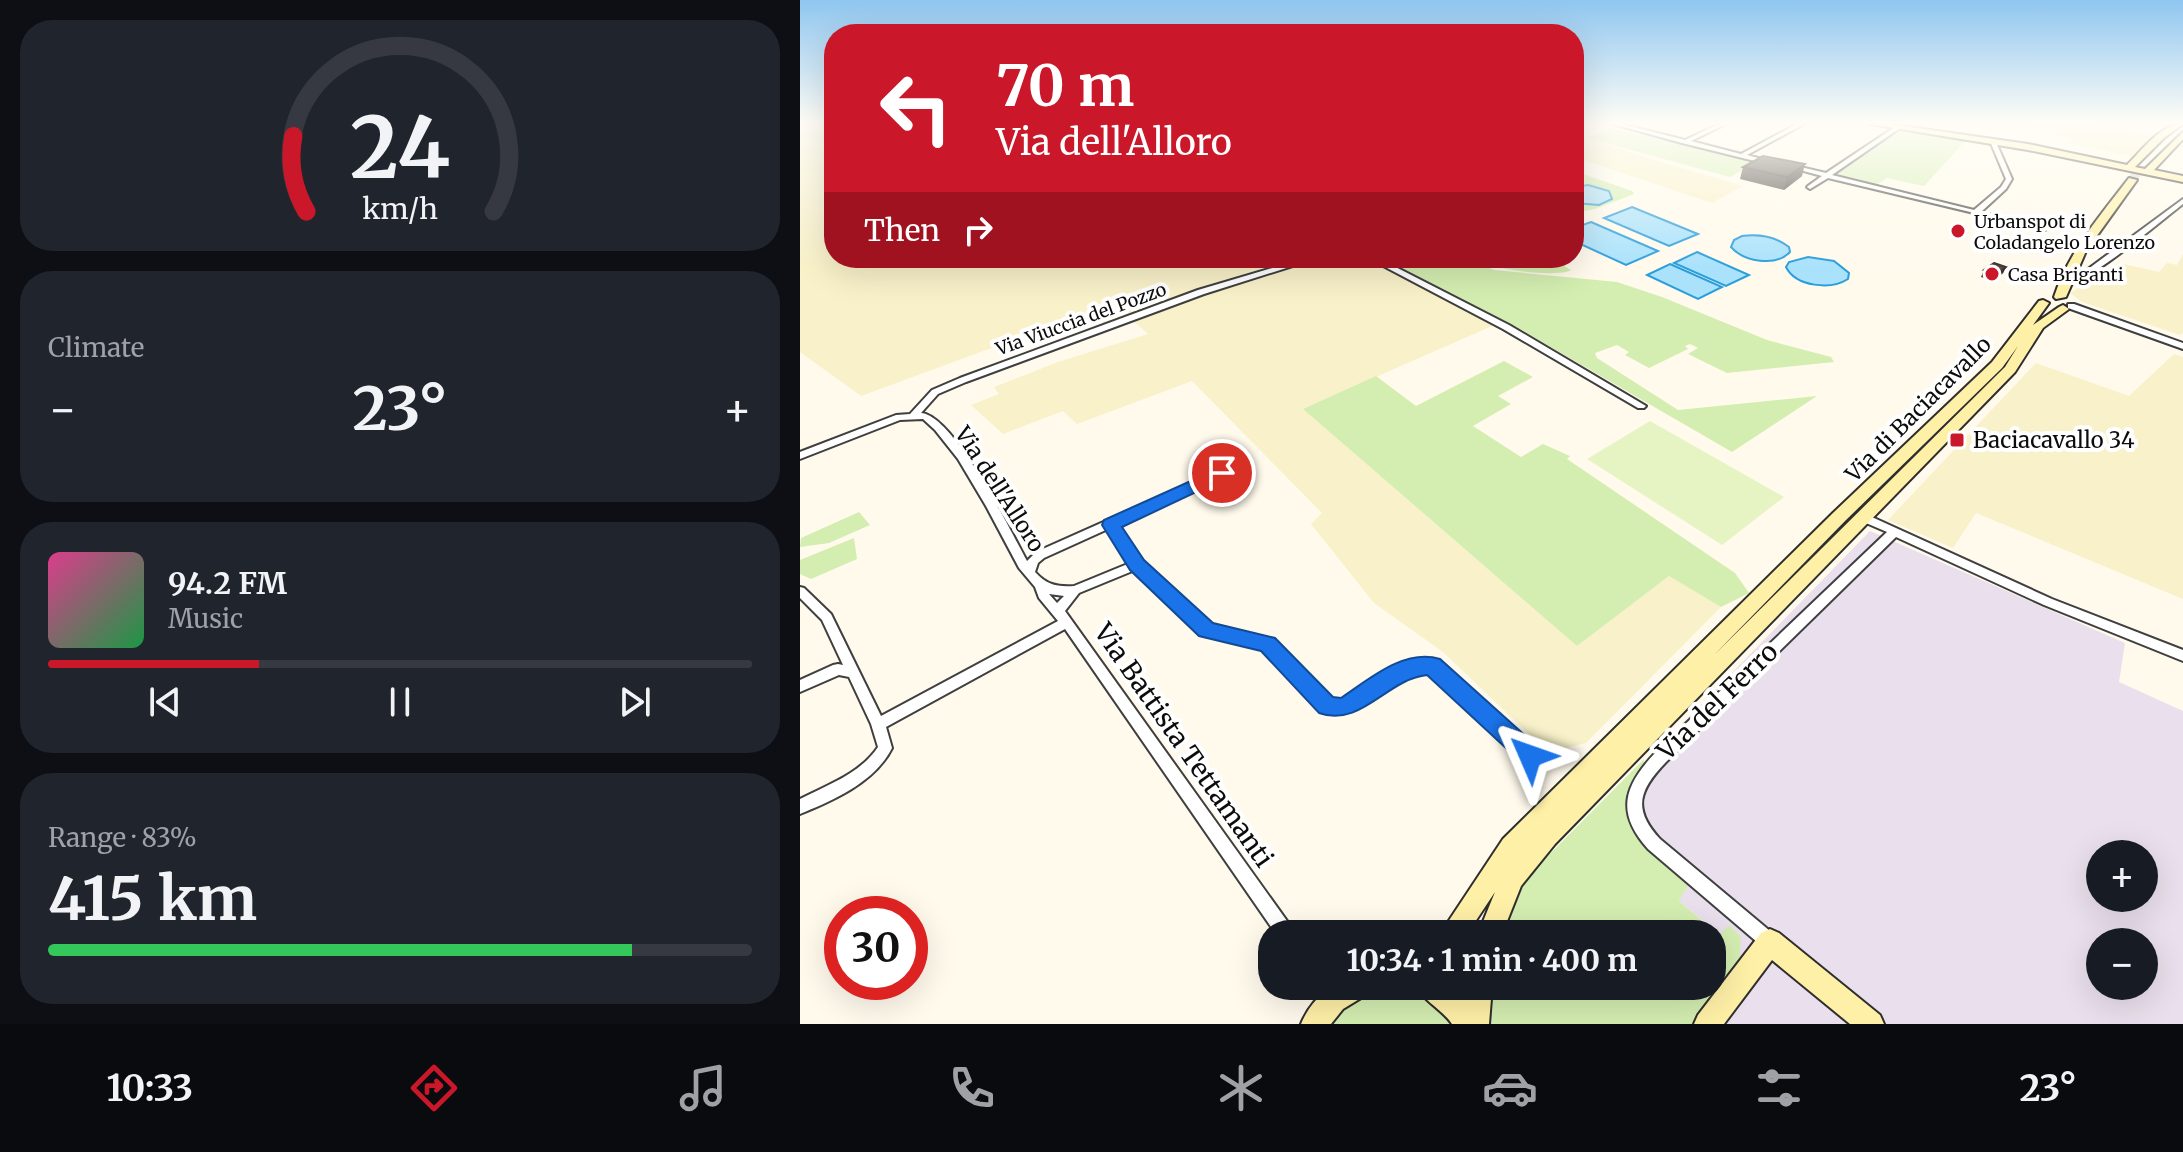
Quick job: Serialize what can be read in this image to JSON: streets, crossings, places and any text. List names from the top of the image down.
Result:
{
  "streets": {
    "main road": ["Via di Baciacavallo", "Via del Ferro"],
    "street": ["Via Viuccia del Pozzo", "Via dell'Alloro", "Via Battista Tettamanti"]
  },
  "crossings": [
    ["Via Viuccia del Pozzo", "Via dell'Alloro"],
    ["Via di Baciacavallo", "Via del Ferro"],
    ["Via dell'Alloro", "Via Battista Tettamanti"]
  ],
  "places": {
    "other": ["Urbanspot di Coladangelo Lorenzo", "Casa Briganti"],
    "transit": ["Baciacavallo 34"]
  },
  "page": {
    "turn": ["70 m", "Via dell'Alloro"],
    "then": "Then",
    "tile": [
      "Climate",
      ["Range · 83%", "415 km"]
    ],
    "heat": ["−", "23°", "+"],
    "song": ["94.2 FM", "Music"],
    "map_buttons": ["+", "−"],
    "limit": "30",
    "trip": "10:34 · 1 min · 400 m",
    "tabs": ["10:33", "23°"],
    "gauge": ["24", "km/h"]
  }
}
